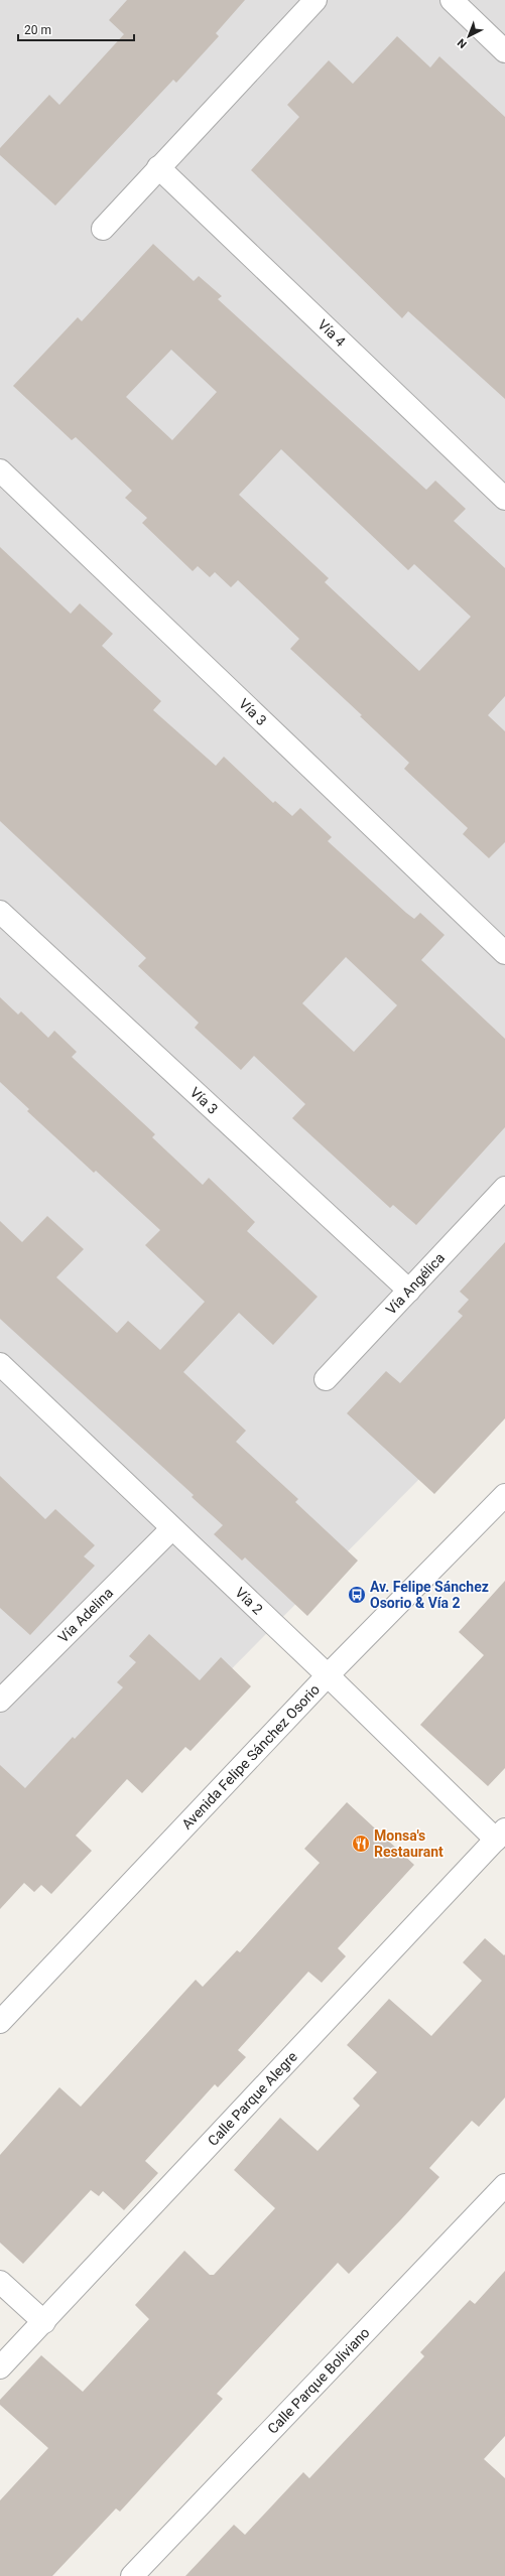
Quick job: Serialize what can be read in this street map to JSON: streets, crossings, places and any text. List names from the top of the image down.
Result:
{
  "streets": {
    "street": [
      "Vía 4",
      "Vía 3",
      "Vía Angélica",
      "Vía 2",
      "Vía Adelina",
      "Avenida Felipe Sánchez Osorio",
      "Calle Parque Alegre",
      "Calle Parque Boliviano"
    ]
  },
  "crossings": [
    ["Vía 3", "Vía Angélica"],
    ["Vía 2", "Vía Adelina"],
    ["Vía 2", "Avenida Felipe Sánchez Osorio"],
    ["Vía 2", "Calle Parque Alegre"]
  ],
  "places": {
    "bus stop": ["Av. Felipe Sánchez Osorio & Vía 2"],
    "restaurant": ["Monsa's Restaurant"]
  },
  "scale_bar": "20 m",
  "north": "bottom left"
}
